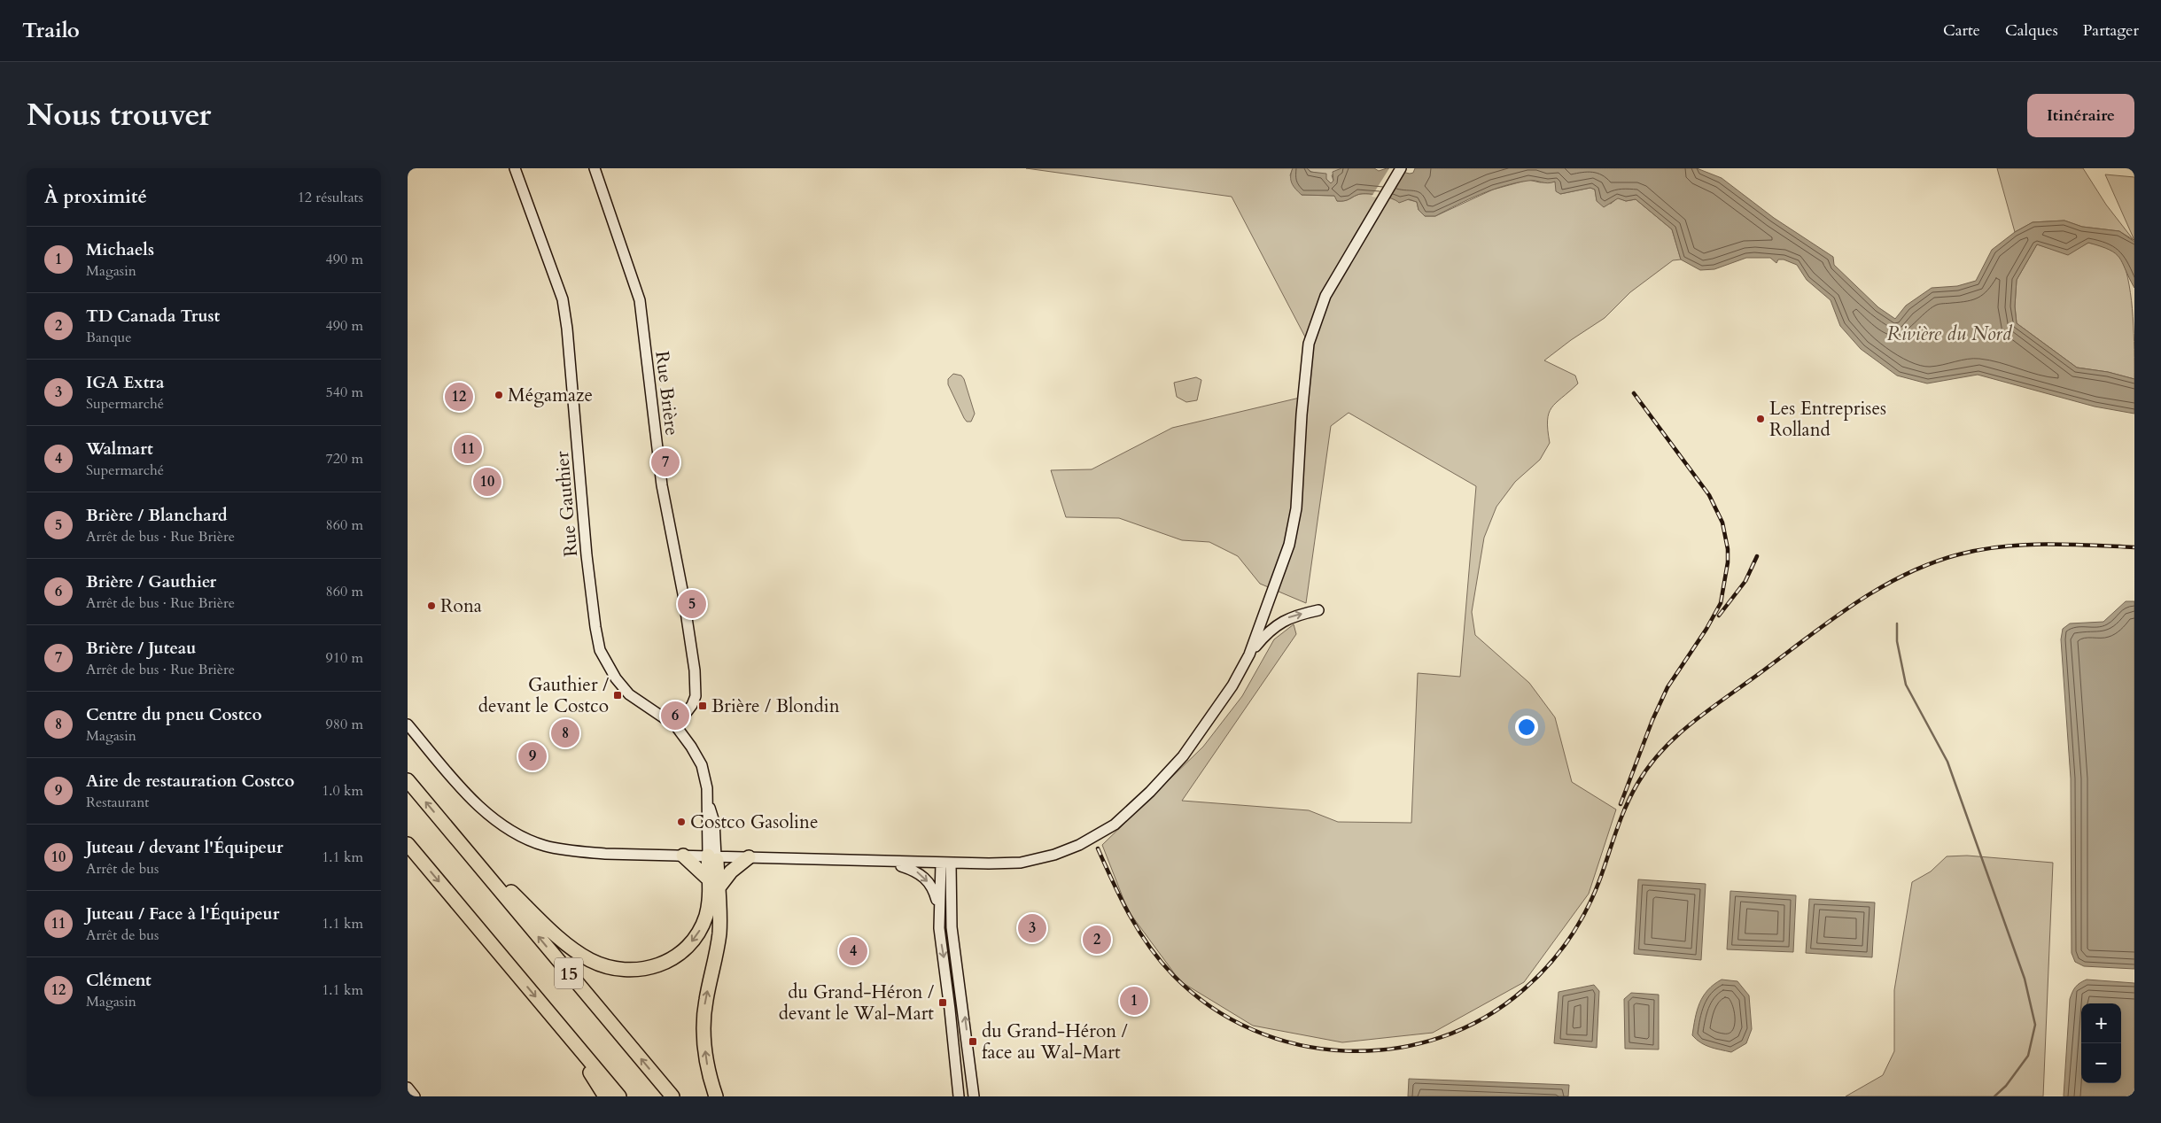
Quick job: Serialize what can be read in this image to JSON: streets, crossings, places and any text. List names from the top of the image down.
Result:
{
  "streets": {
    "highway": ["15"],
    "street": ["Rue Brière", "Rue Gauthier"]
  },
  "crossings": [
    ["Rue Brière", "Rue Gauthier"]
  ],
  "water": ["Rivière du Nord"],
  "places": {
    "other": [
      "Mégamaze",
      "Les Entreprises Rolland",
      "Rona",
      "Costco Gasoline"
    ],
    "transit": [
      "Gauthier / devant le Costco",
      "Brière / Blondin",
      "du Grand-Héron / devant le Wal-Mart",
      "du Grand-Héron / face au Wal-Mart"
    ]
  },
  "page": {
    "header": "Trailo",
    "nav": ["Carte", "Calques", "Partager"],
    "title": "Nous trouver",
    "buttons": "Itinéraire",
    "heading": ["À proximité", "12 résultats"],
    "list": [
      {
        "mark": "1",
        "name": "Michaels",
        "note": "Magasin",
        "value": "490 m"
      },
      {
        "mark": "2",
        "name": "TD Canada Trust",
        "note": "Banque",
        "value": "490 m"
      },
      {
        "mark": "3",
        "name": "IGA Extra",
        "note": "Supermarché",
        "value": "540 m"
      },
      {
        "mark": "4",
        "name": "Walmart",
        "note": "Supermarché",
        "value": "720 m"
      },
      {
        "mark": "5",
        "name": "Brière / Blanchard",
        "note": "Arrêt de bus · Rue Brière",
        "value": "860 m"
      },
      {
        "mark": "6",
        "name": "Brière / Gauthier",
        "note": "Arrêt de bus · Rue Brière",
        "value": "860 m"
      },
      {
        "mark": "7",
        "name": "Brière / Juteau",
        "note": "Arrêt de bus · Rue Brière",
        "value": "910 m"
      },
      {
        "mark": "8",
        "name": "Centre du pneu Costco",
        "note": "Magasin",
        "value": "980 m"
      },
      {
        "mark": "9",
        "name": "Aire de restauration Costco",
        "note": "Restaurant",
        "value": "1.0 km"
      },
      {
        "mark": "10",
        "name": "Juteau / devant l'Équipeur",
        "note": "Arrêt de bus",
        "value": "1.1 km"
      },
      {
        "mark": "11",
        "name": "Juteau / Face à l'Équipeur",
        "note": "Arrêt de bus",
        "value": "1.1 km"
      },
      {
        "mark": "12",
        "name": "Clément",
        "note": "Magasin",
        "value": "1.1 km"
      }
    ],
    "pins": [
      "12",
      "11",
      "7",
      "10",
      "5",
      "6",
      "8",
      "9",
      "3",
      "2",
      "4",
      "1"
    ],
    "map_buttons": ["+", "−"]
  }
}
